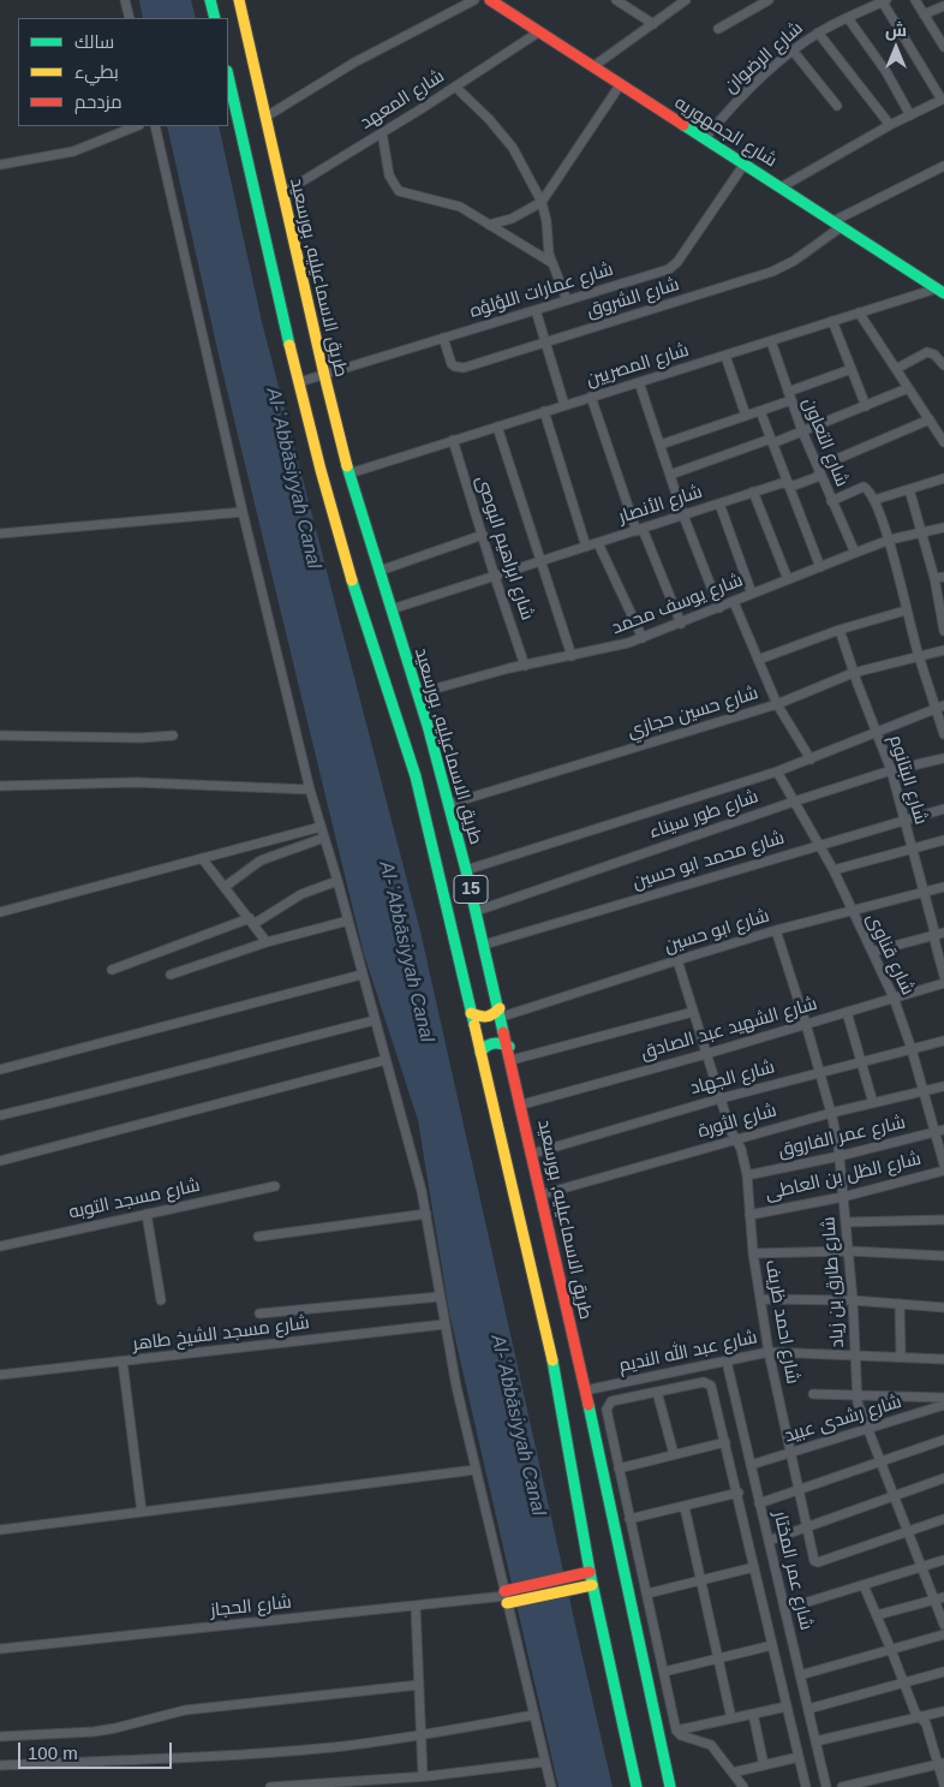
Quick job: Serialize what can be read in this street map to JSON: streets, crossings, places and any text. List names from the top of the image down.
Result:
{
  "streets": {
    "main road": ["شارع الجمهوريه", "طريق الاسماعيليه, بورسعيد", "15"],
    "street": [
      "شارع الرضوان",
      "شارع المعهد",
      "شارع عمارات اللؤلؤه",
      "شارع الشروق",
      "شارع المصريين",
      "شارع التعاون",
      "شارع الأنصار",
      "شارع ابراهيم البوصى",
      "شارع يوسف محمد",
      "شارع حسين حجازي",
      "شارع البتانوم",
      "شارع طور سيناء",
      "شارع محمد ابو حسين",
      "شارع ابو حسين",
      "شارع قناوى",
      "شارع الشهيد عبد الصادق",
      "شارع الجهاد",
      "شارع الثورة",
      "شارع عمر الفاروق",
      "شارع الظل بن العاطى",
      "شارع مسجد التوبه",
      "شارع طارق بن زياد",
      "شارع احمد ظريف",
      "شارع مسجد الشيخ طاهر",
      "شارع عبد الله النديم",
      "شارع رشدى عبيد",
      "شارع عمر المختار",
      "شارع الحجاز"
    ]
  },
  "crossings": [
    ["شارع الرضوان", "شارع الجمهوريه"],
    ["شارع المعهد", "شارع الجمهوريه"],
    ["شارع المعهد", "طريق الاسماعيليه, بورسعيد"],
    ["شارع الجمهوريه", "شارع عمارات اللؤلؤه"],
    ["شارع الجمهوريه", "شارع الشروق"],
    ["شارع الجمهوريه", "شارع المصريين"],
    ["طريق الاسماعيليه, بورسعيد", "شارع عمارات اللؤلؤه"],
    ["طريق الاسماعيليه, بورسعيد", "شارع المصريين"],
    ["طريق الاسماعيليه, بورسعيد", "شارع الأنصار"],
    ["طريق الاسماعيليه, بورسعيد", "شارع يوسف محمد"],
    ["طريق الاسماعيليه, بورسعيد", "شارع حسين حجازي"],
    ["طريق الاسماعيليه, بورسعيد", "شارع طور سيناء"],
    ["طريق الاسماعيليه, بورسعيد", "شارع محمد ابو حسين"],
    ["طريق الاسماعيليه, بورسعيد", "شارع ابو حسين"],
    ["طريق الاسماعيليه, بورسعيد", "شارع الشهيد عبد الصادق"],
    ["طريق الاسماعيليه, بورسعيد", "شارع الجهاد"],
    ["طريق الاسماعيليه, بورسعيد", "شارع الثورة"],
    ["طريق الاسماعيليه, بورسعيد", "شارع عبد الله النديم"],
    ["شارع عمارات اللؤلؤه", "شارع الشروق"],
    ["شارع المصريين", "شارع التعاون"],
    ["شارع المصريين", "شارع ابراهيم البوصى"],
    ["شارع التعاون", "شارع الأنصار"],
    ["شارع التعاون", "شارع يوسف محمد"],
    ["شارع الأنصار", "شارع ابراهيم البوصى"],
    ["شارع ابراهيم البوصى", "شارع يوسف محمد"],
    ["شارع حسين حجازي", "شارع البتانوم"],
    ["شارع البتانوم", "شارع طور سيناء"],
    ["شارع البتانوم", "شارع محمد ابو حسين"],
    ["شارع البتانوم", "شارع ابو حسين"],
    ["شارع طور سيناء", "شارع قناوى"],
    ["شارع محمد ابو حسين", "شارع قناوى"],
    ["شارع ابو حسين", "شارع قناوى"],
    ["شارع ابو حسين", "شارع طارق بن زياد"],
    ["شارع ابو حسين", "شارع احمد ظريف"],
    ["شارع قناوى", "شارع الشهيد عبد الصادق"],
    ["شارع قناوى", "شارع الجهاد"],
    ["شارع قناوى", "شارع الثورة"],
    ["شارع قناوى", "شارع عمر الفاروق"],
    ["شارع الشهيد عبد الصادق", "شارع طارق بن زياد"],
    ["شارع الشهيد عبد الصادق", "شارع احمد ظريف"],
    ["شارع الجهاد", "شارع طارق بن زياد"],
    ["شارع الجهاد", "شارع احمد ظريف"],
    ["شارع الثورة", "شارع طارق بن زياد"],
    ["شارع الثورة", "شارع احمد ظريف"],
    ["شارع عمر الفاروق", "شارع طارق بن زياد"],
    ["شارع عمر الفاروق", "شارع احمد ظريف"],
    ["شارع الظل بن العاطى", "شارع طارق بن زياد"],
    ["شارع الظل بن العاطى", "شارع احمد ظريف"],
    ["شارع طارق بن زياد", "شارع احمد ظريف"],
    ["شارع طارق بن زياد", "شارع عبد الله النديم"],
    ["شارع طارق بن زياد", "شارع رشدى عبيد"],
    ["شارع احمد ظريف", "شارع عبد الله النديم"],
    ["شارع احمد ظريف", "شارع رشدى عبيد"],
    ["شارع عبد الله النديم", "شارع عمر المختار"],
    ["شارع رشدى عبيد", "شارع عمر المختار"]
  ],
  "water": ["Al-ʿAbbāsiyyah Canal"],
  "legend": ["سالك", "بطيء", "مزدحم"],
  "scale_bar": "100 m",
  "north": "top"
}
